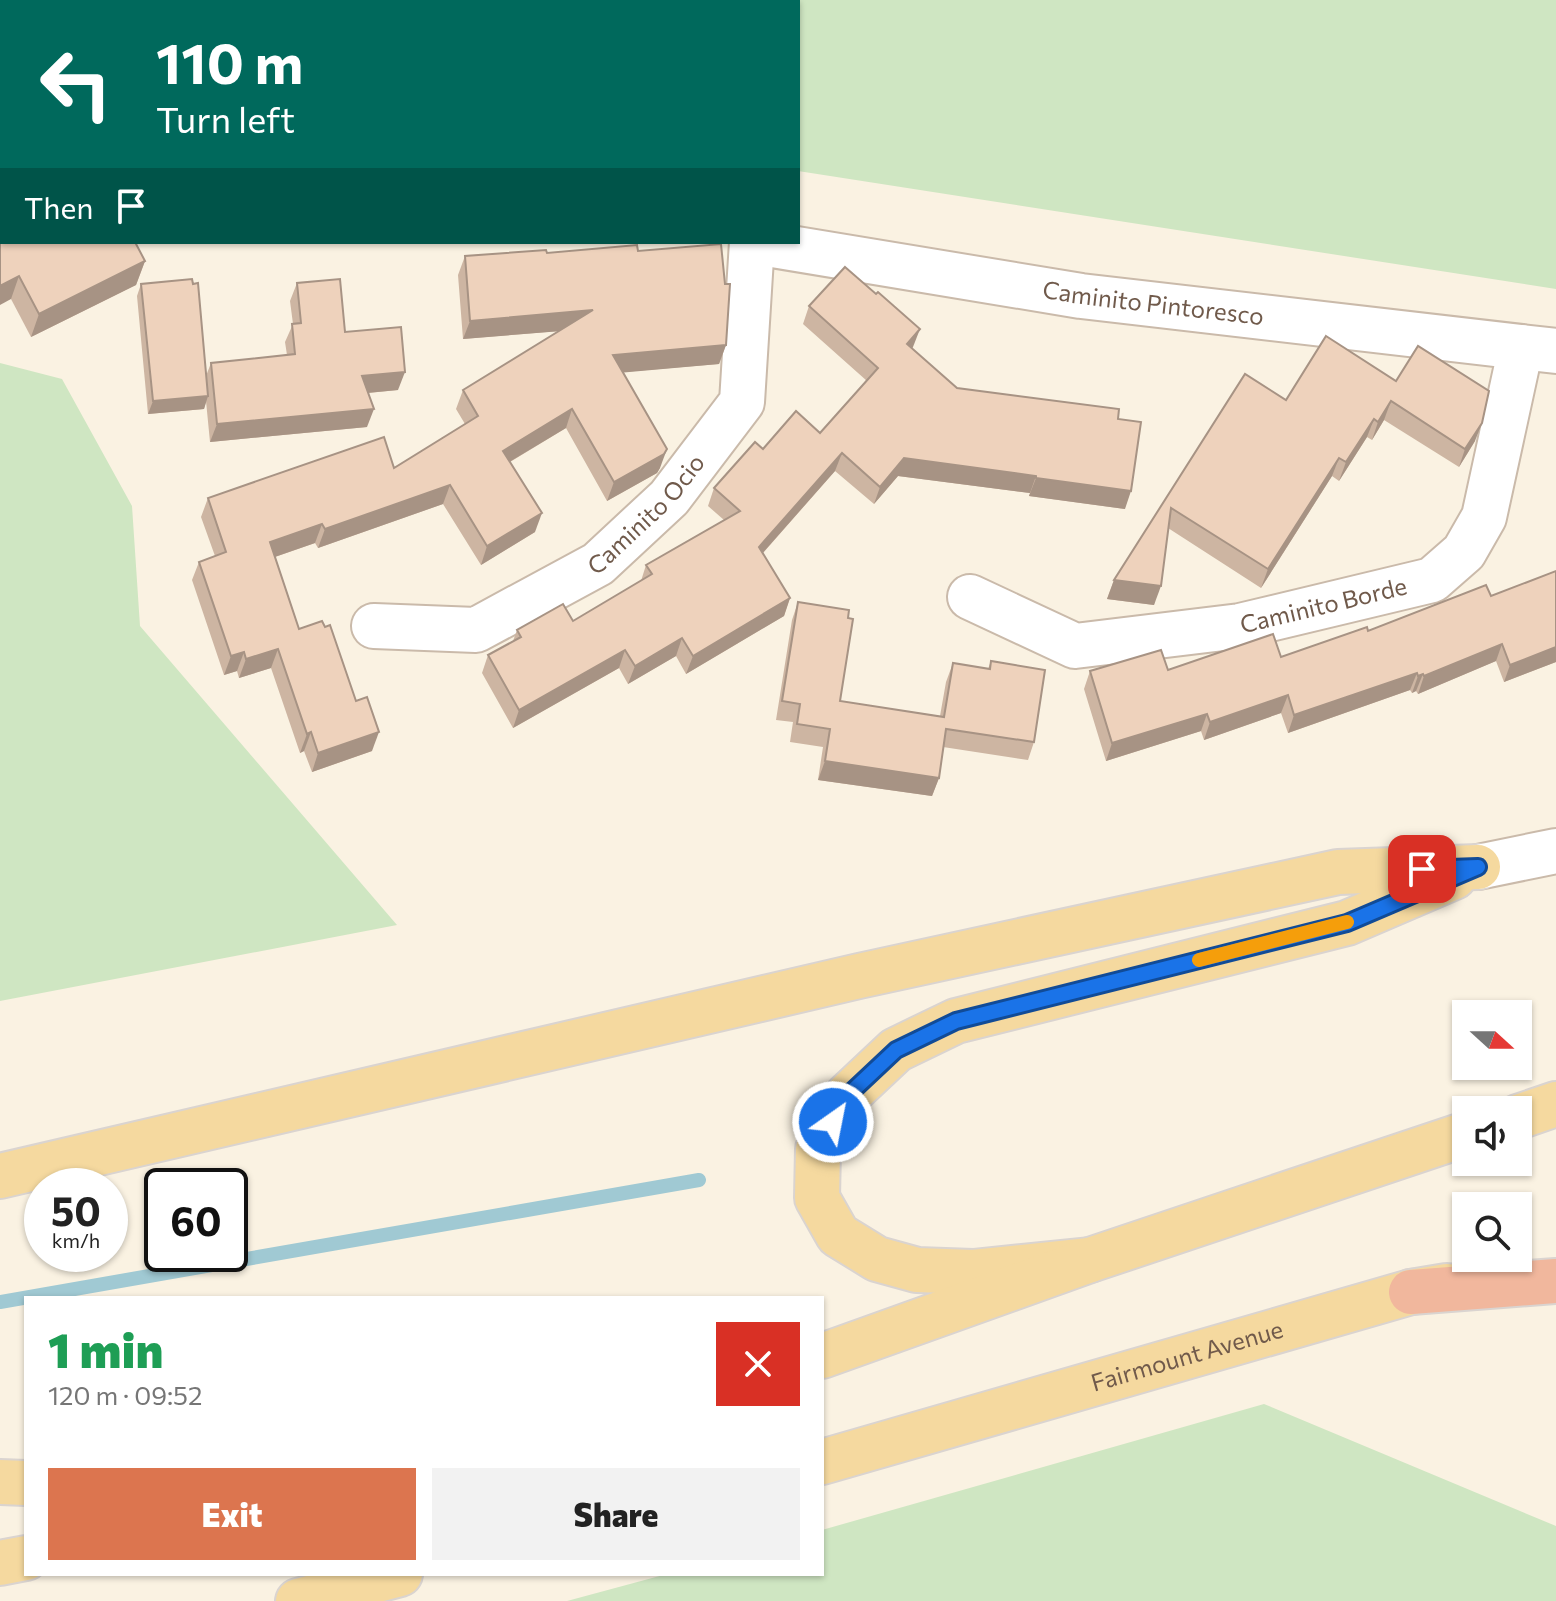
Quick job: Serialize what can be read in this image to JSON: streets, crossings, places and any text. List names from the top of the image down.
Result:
{
  "streets": {
    "main road": ["Fairmount Avenue"],
    "street": ["Caminito Pintoresco", "Caminito Ocio", "Caminito Borde"]
  },
  "crossings": [
    ["Caminito Pintoresco", "Caminito Borde"]
  ],
  "north": "right",
  "page": {
    "turn": ["110 m", "Turn left"],
    "then": "Then",
    "speed": "50 km/h",
    "limit": "60",
    "heading": ["1 min", "120 m · 09:52"],
    "buttons": ["Exit", "Share"]
  }
}
